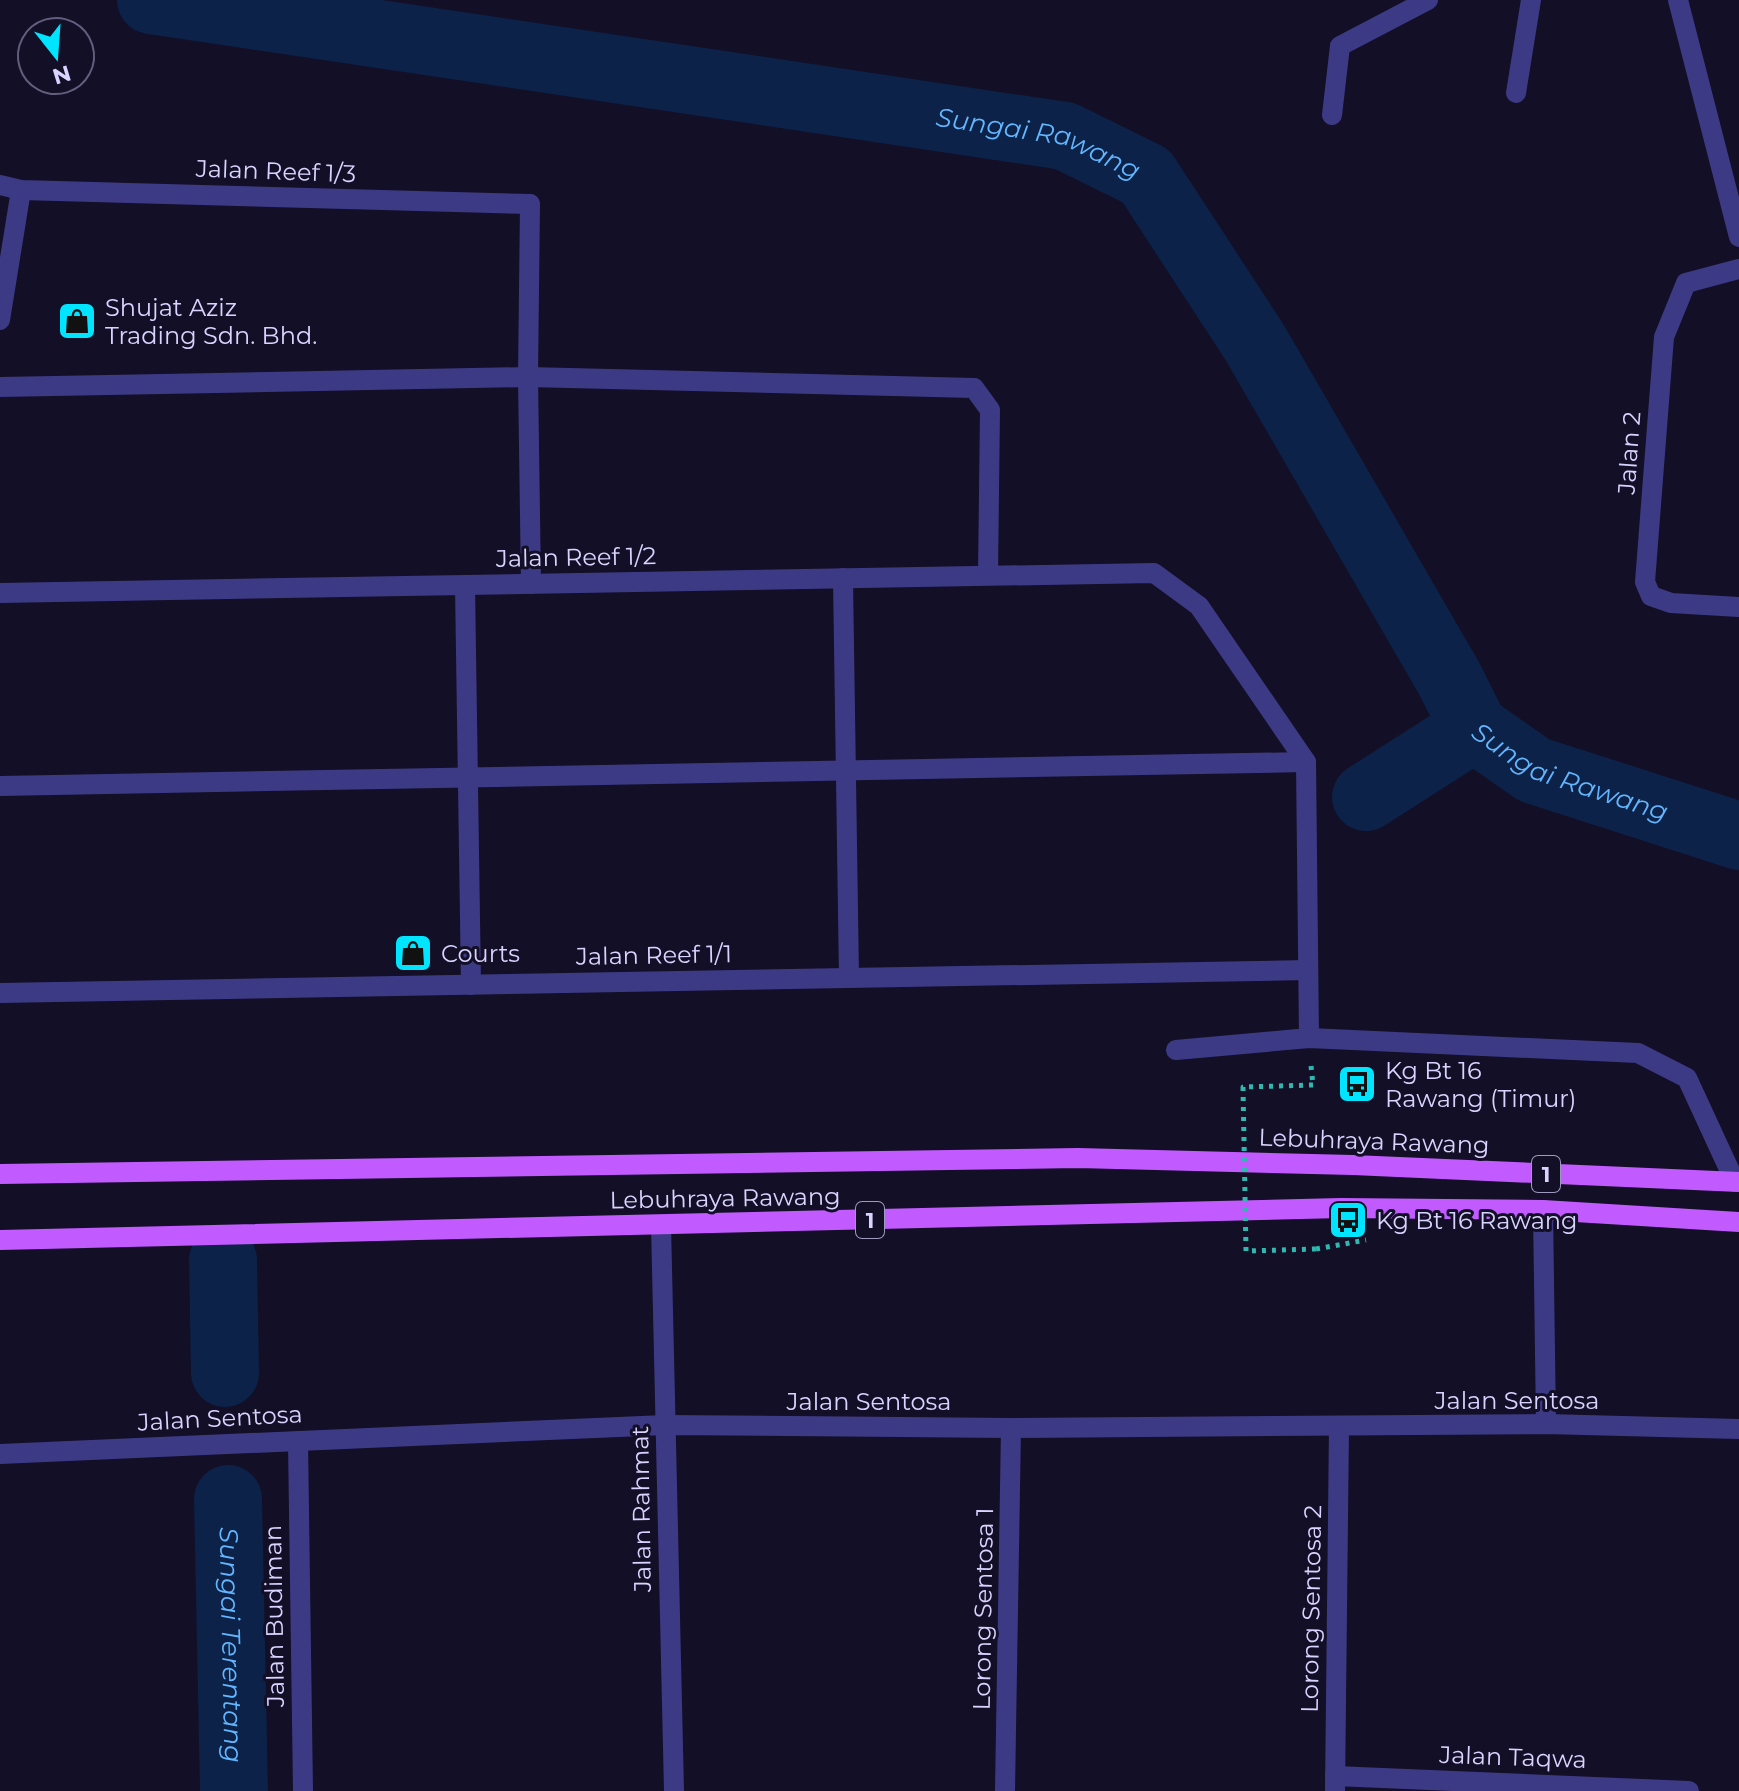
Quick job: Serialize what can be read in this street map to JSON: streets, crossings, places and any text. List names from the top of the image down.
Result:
{
  "streets": {
    "main road": ["Lebuhraya Rawang", "1"],
    "street": [
      "Jalan Reef 1/3",
      "Jalan 2",
      "Jalan Reef 1/2",
      "Jalan Reef 1/1",
      "Jalan Sentosa",
      "Jalan Rahmat",
      "Lorong Sentosa 1",
      "Lorong Sentosa 2",
      "Jalan Budiman",
      "Jalan Taqwa"
    ]
  },
  "crossings": [
    ["Lebuhraya Rawang", "Jalan Rahmat"],
    ["Jalan Sentosa", "Jalan Rahmat"],
    ["Jalan Sentosa", "Lorong Sentosa 1"],
    ["Jalan Sentosa", "Lorong Sentosa 2"],
    ["Jalan Sentosa", "Jalan Budiman"],
    ["Lorong Sentosa 2", "Jalan Taqwa"]
  ],
  "water": ["Sungai Rawang", "Sungai Terentang"],
  "places": {
    "shop": ["Shujat Aziz Trading Sdn. Bhd.", "Courts"],
    "bus stop": ["Kg Bt 16 Rawang (Timur)", "Kg Bt 16 Rawang"]
  },
  "north": "bottom"
}
